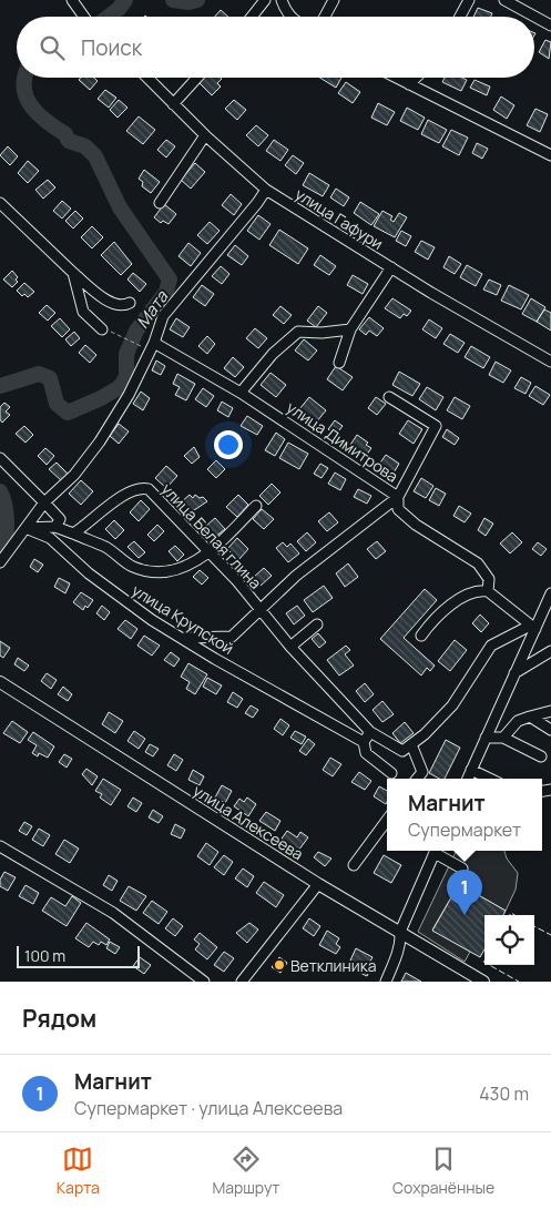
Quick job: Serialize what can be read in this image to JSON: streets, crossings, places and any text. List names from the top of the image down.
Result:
{
  "streets": {
    "main road": ["улица Алексеева"],
    "street": [
      "улица Гафури",
      "улица Димитрова",
      "улица Белая глина",
      "улица Крупской"
    ]
  },
  "water": ["Мата"],
  "places": ["Ветклиника"],
  "scale_bar": "100 m",
  "page": {
    "search": "Поиск",
    "popup": ["Магнит", "Супермаркет"],
    "pins": "1",
    "scale": "100 m",
    "heading": "Рядом",
    "list": [
      {
        "mark": "1",
        "name": "Магнит",
        "note": "Супермаркет · улица Алексеева",
        "value": "430 m"
      }
    ],
    "nav": ["Карта", "Маршрут", "Сохранённые"]
  }
}
